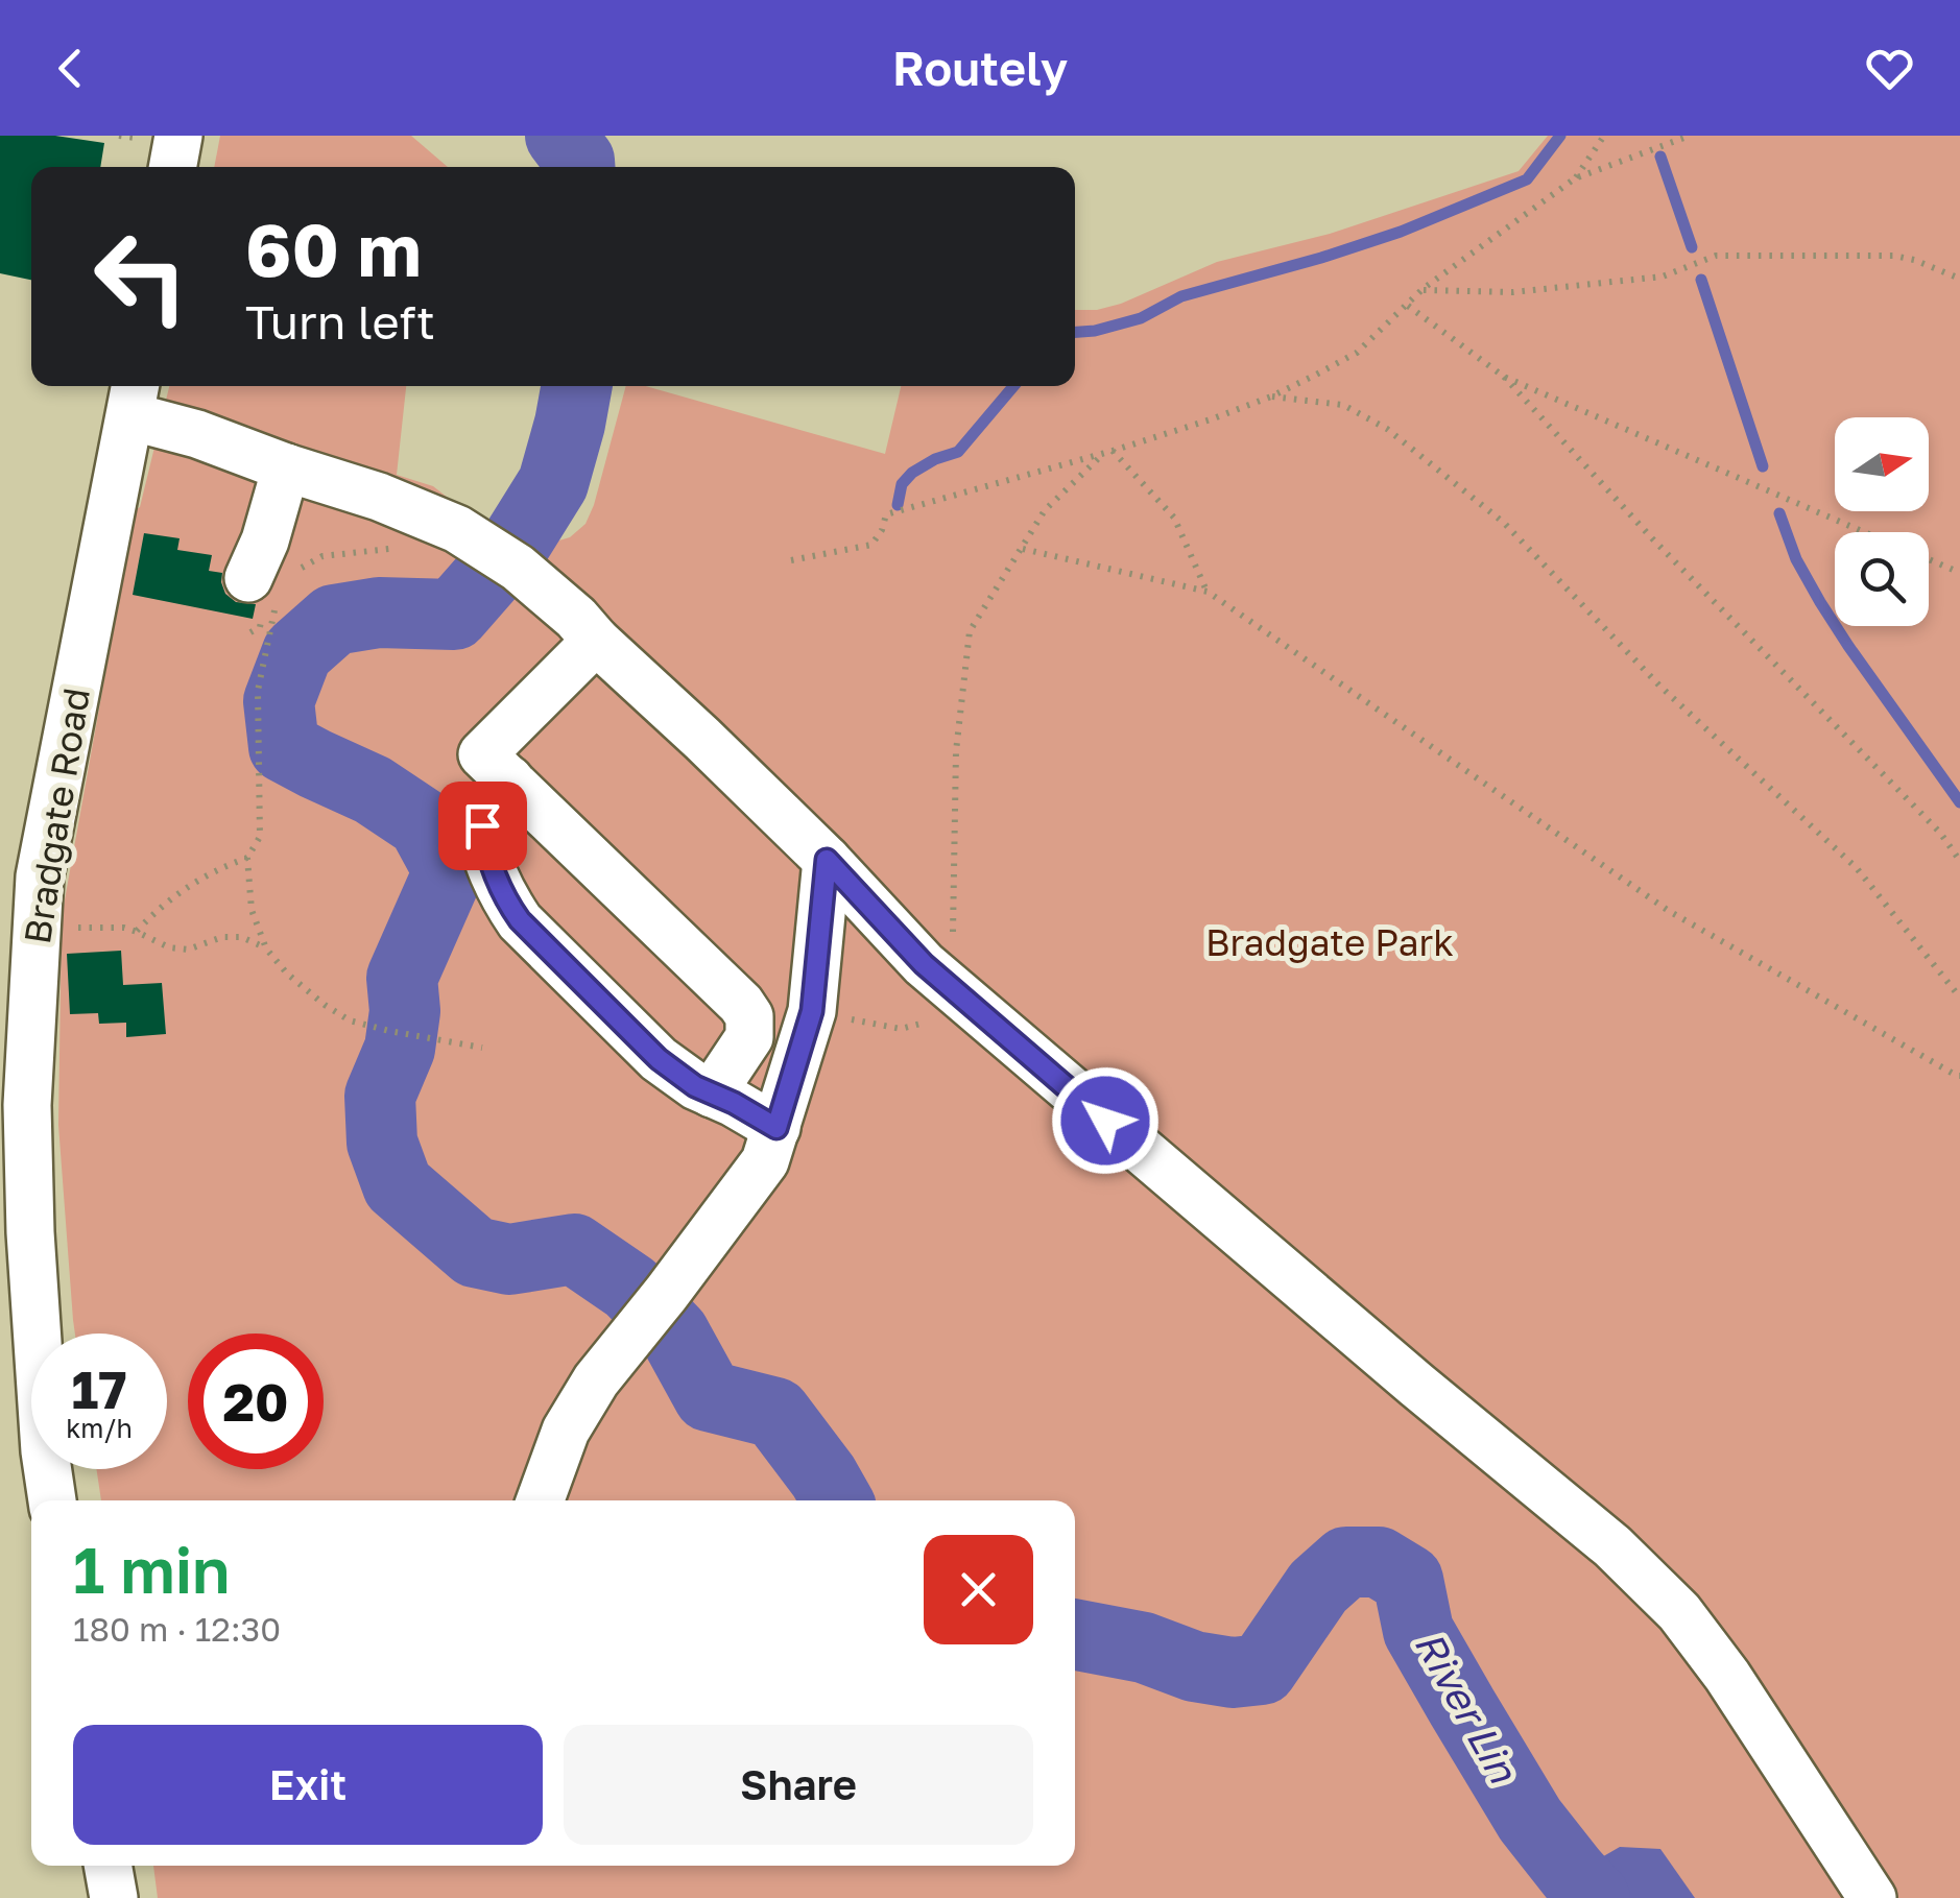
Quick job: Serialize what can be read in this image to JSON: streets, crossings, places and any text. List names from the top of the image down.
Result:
{
  "streets": {
    "street": ["Bradgate Road"]
  },
  "water": ["River Lin"],
  "parks": ["Bradgate Park"],
  "north": "right",
  "page": {
    "header": "Routely",
    "turn": ["60 m", "Turn left"],
    "speed": "17 km/h",
    "limit": "20",
    "heading": ["1 min", "180 m · 12:30"],
    "buttons": ["Exit", "Share"]
  }
}
